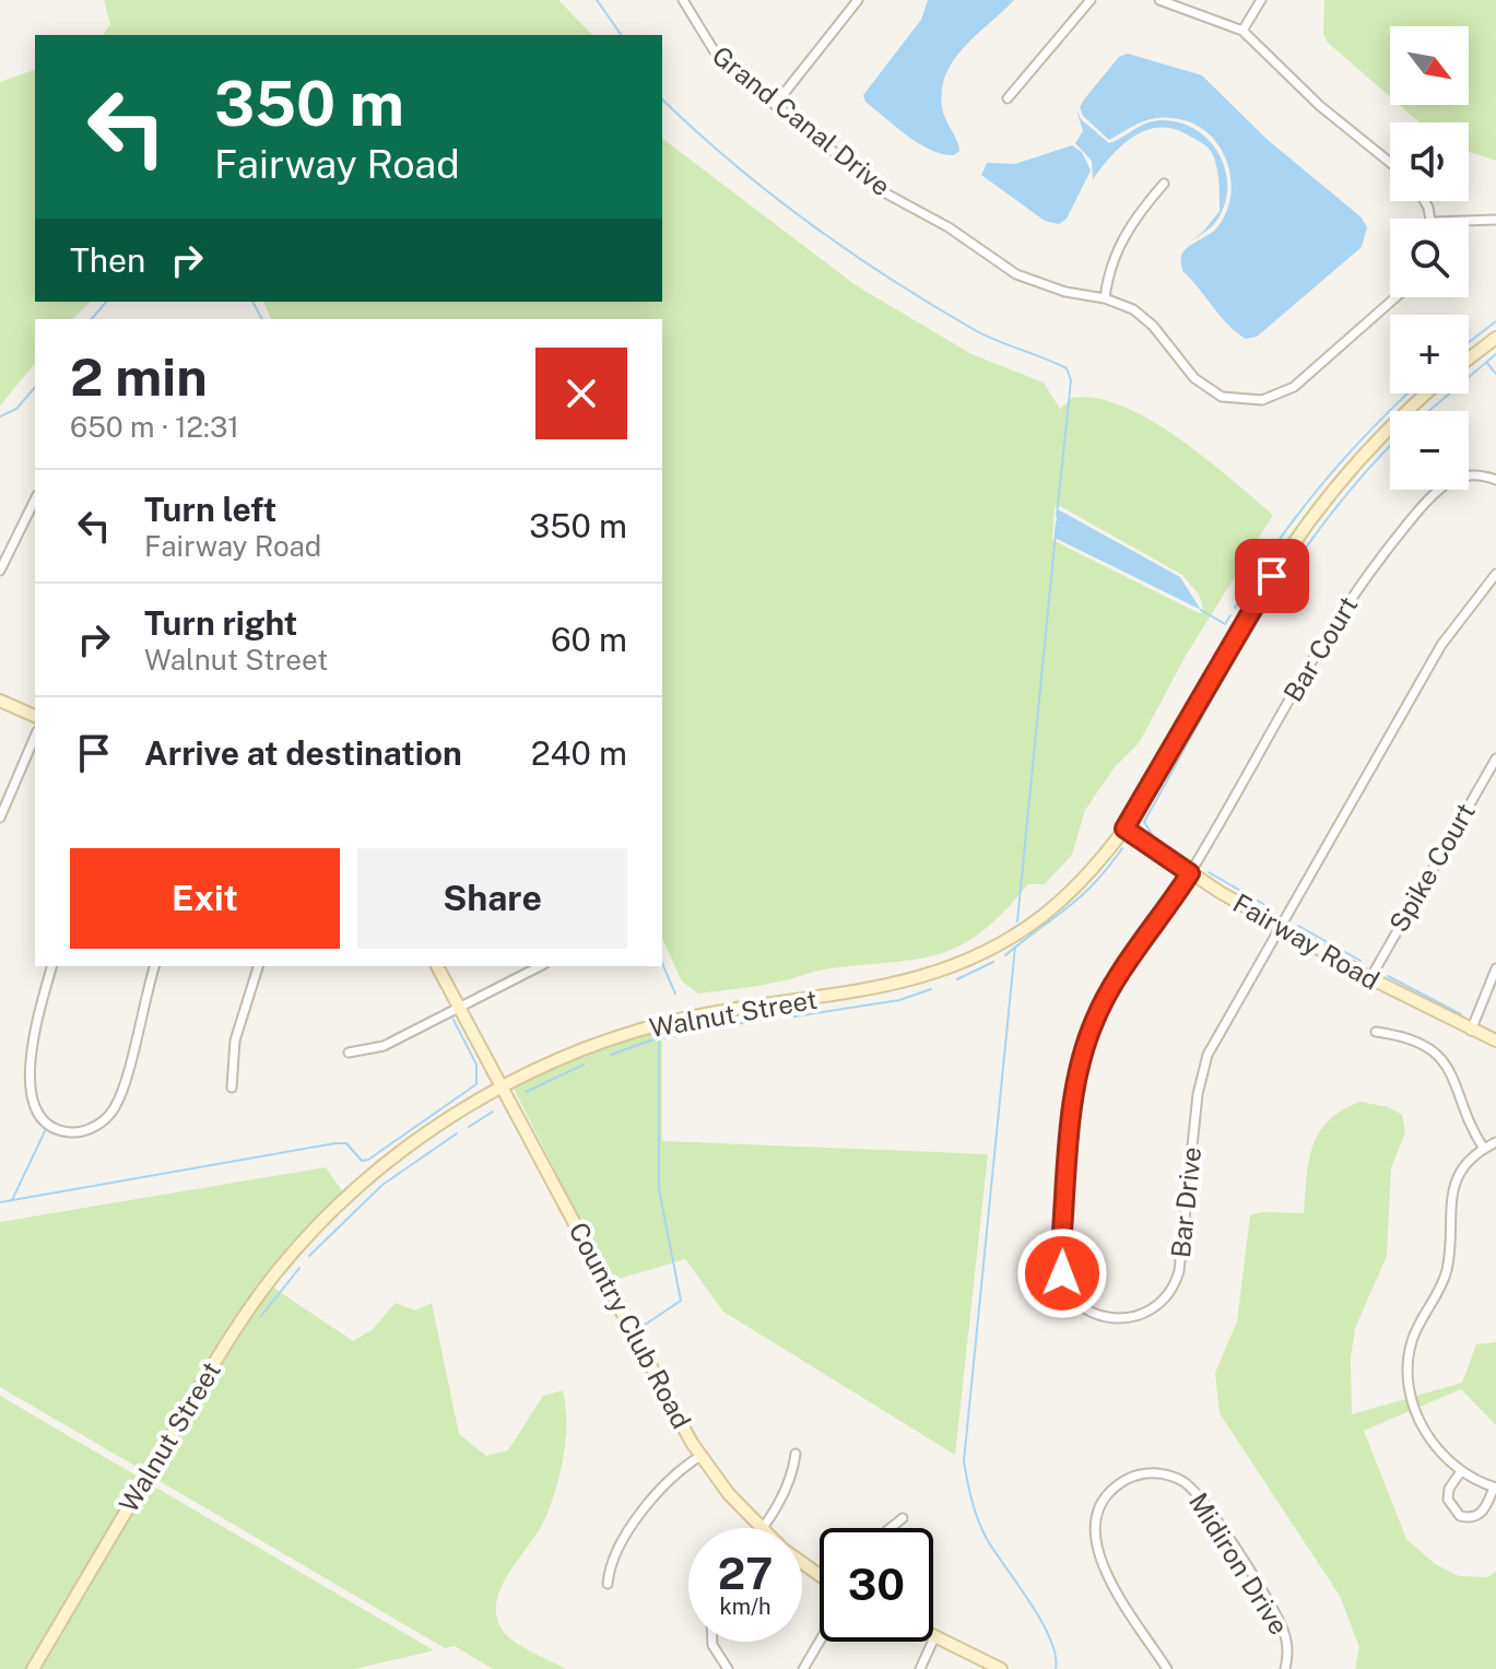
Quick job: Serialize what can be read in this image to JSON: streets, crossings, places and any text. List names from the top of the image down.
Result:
{
  "streets": {
    "street": [
      "Grand Canal Drive",
      "Bar Court",
      "Spike Court",
      "Fairway Road",
      "Walnut Street",
      "Bar Drive",
      "Country Club Road",
      "Midiron Drive"
    ]
  },
  "crossings": [
    ["Bar Court", "Fairway Road"],
    ["Bar Court", "Bar Drive"],
    ["Spike Court", "Fairway Road"],
    ["Fairway Road", "Walnut Street"],
    ["Fairway Road", "Bar Drive"],
    ["Walnut Street", "Country Club Road"]
  ],
  "north": "bottom right",
  "page": {
    "map_buttons": ["+", "−"],
    "turn": ["350 m", "Fairway Road"],
    "then": "Then",
    "heading": ["2 min", "650 m · 12:31"],
    "list": [
      {
        "name": "Turn left",
        "note": "Fairway Road",
        "value": "350 m"
      },
      {
        "name": "Turn right",
        "note": "Walnut Street",
        "value": "60 m"
      },
      {
        "name": "Arrive at destination",
        "value": "240 m"
      }
    ],
    "buttons": ["Exit", "Share"],
    "speed": "27 km/h",
    "limit": "30"
  }
}
